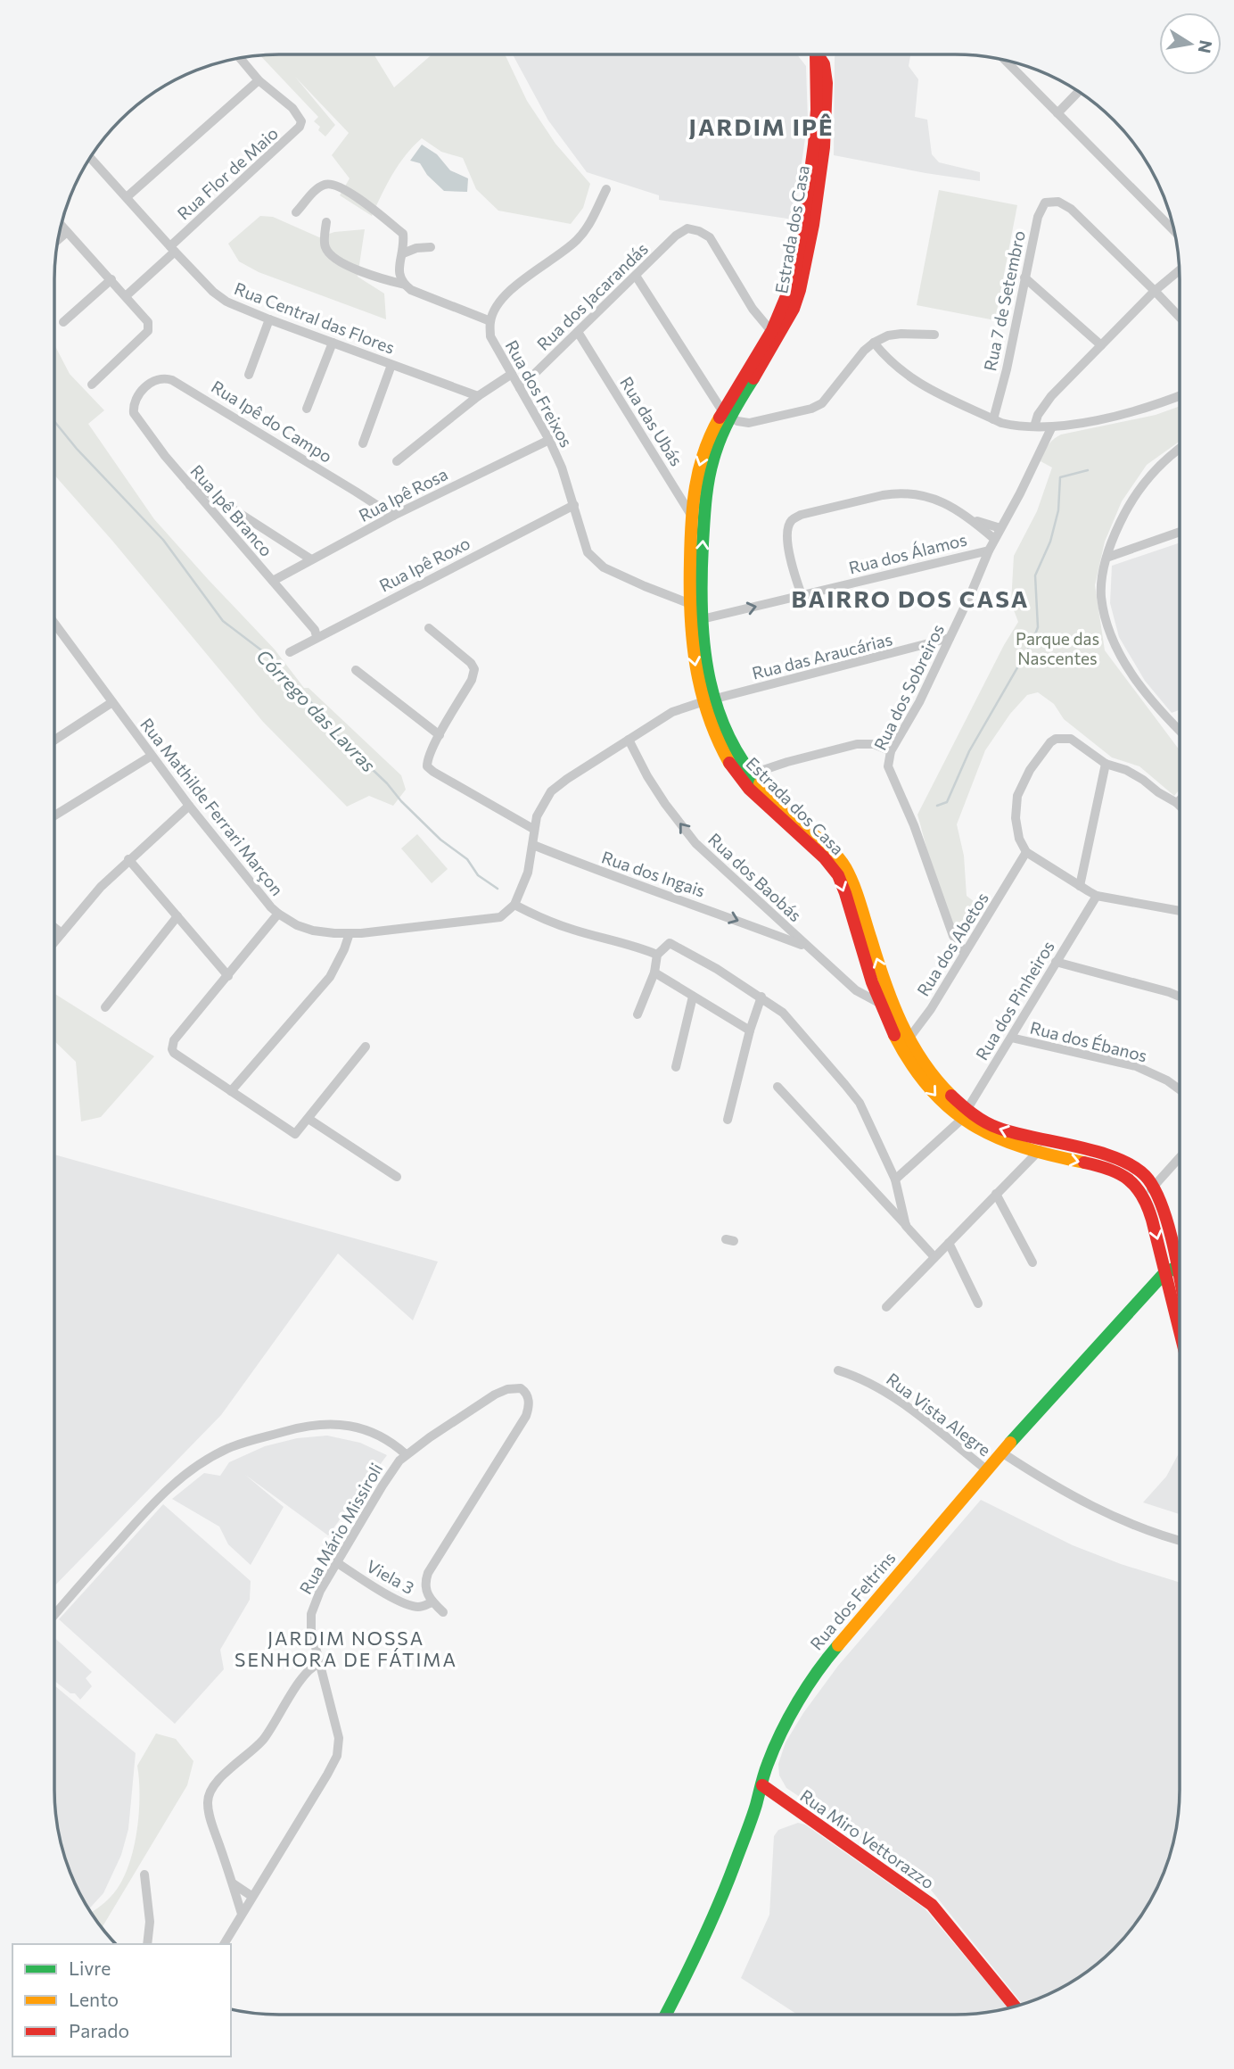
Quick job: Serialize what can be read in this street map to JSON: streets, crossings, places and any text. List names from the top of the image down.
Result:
{
  "streets": {
    "main road": ["Estrada dos Casa", "Rua dos Feltrins", "Rua Miro Vettorazzo"],
    "street": [
      "Rua Flor de Maio",
      "Rua dos Jacarandás",
      "Rua 7 de Setembro",
      "Rua Central das Flores",
      "Rua dos Freixos",
      "Rua Ipê do Campo",
      "Rua das Ubás",
      "Rua Ipê Rosa",
      "Rua Ipê Branco",
      "Rua dos Álamos",
      "Rua Ipê Roxo",
      "Rua das Araucárias",
      "Rua dos Sobreiros",
      "Rua Mathilde Ferrari Marçon",
      "Rua dos Ingais",
      "Rua dos Baobás",
      "Rua dos Abetos",
      "Rua dos Pinheiros",
      "Rua dos Ébanos",
      "Rua Vista Alegre",
      "Rua Mário Missiroli",
      "Viela 3"
    ]
  },
  "crossings": [
    ["Rua Flor de Maio", "Rua Central das Flores"],
    ["Estrada dos Casa", "Rua dos Jacarandás"],
    ["Estrada dos Casa", "Rua dos Freixos"],
    ["Estrada dos Casa", "Rua das Ubás"],
    ["Estrada dos Casa", "Rua dos Álamos"],
    ["Estrada dos Casa", "Rua das Araucárias"],
    ["Estrada dos Casa", "Rua dos Baobás"],
    ["Estrada dos Casa", "Rua dos Abetos"],
    ["Estrada dos Casa", "Rua dos Pinheiros"],
    ["Estrada dos Casa", "Rua dos Feltrins"],
    ["Rua dos Jacarandás", "Rua dos Freixos"],
    ["Rua dos Jacarandás", "Rua das Ubás"],
    ["Rua dos Freixos", "Rua Ipê Rosa"],
    ["Rua dos Freixos", "Rua Ipê Roxo"],
    ["Rua Ipê do Campo", "Rua Ipê Rosa"],
    ["Rua Ipê do Campo", "Rua Ipê Branco"],
    ["Rua Ipê Rosa", "Rua Ipê Branco"],
    ["Rua Ipê Branco", "Rua Ipê Roxo"],
    ["Rua dos Álamos", "Rua dos Sobreiros"],
    ["Rua das Araucárias", "Rua dos Sobreiros"],
    ["Rua dos Sobreiros", "Rua dos Abetos"],
    ["Rua dos Ingais", "Rua dos Baobás"],
    ["Rua dos Pinheiros", "Rua dos Ébanos"],
    ["Rua Vista Alegre", "Rua dos Feltrins"],
    ["Rua Mário Missiroli", "Viela 3"],
    ["Rua dos Feltrins", "Rua Miro Vettorazzo"]
  ],
  "one_way": ["Rua dos Álamos", "Rua dos Baobás"],
  "districts": ["JARDIM IPÊ", "BAIRRO DOS CASA", "JARDIM NOSSA SENHORA DE FÁTIMA"],
  "water": ["Córrego das Lavras"],
  "parks": ["Parque das Nascentes"],
  "legend": ["Livre", "Lento", "Parado"],
  "north": "right"
}
